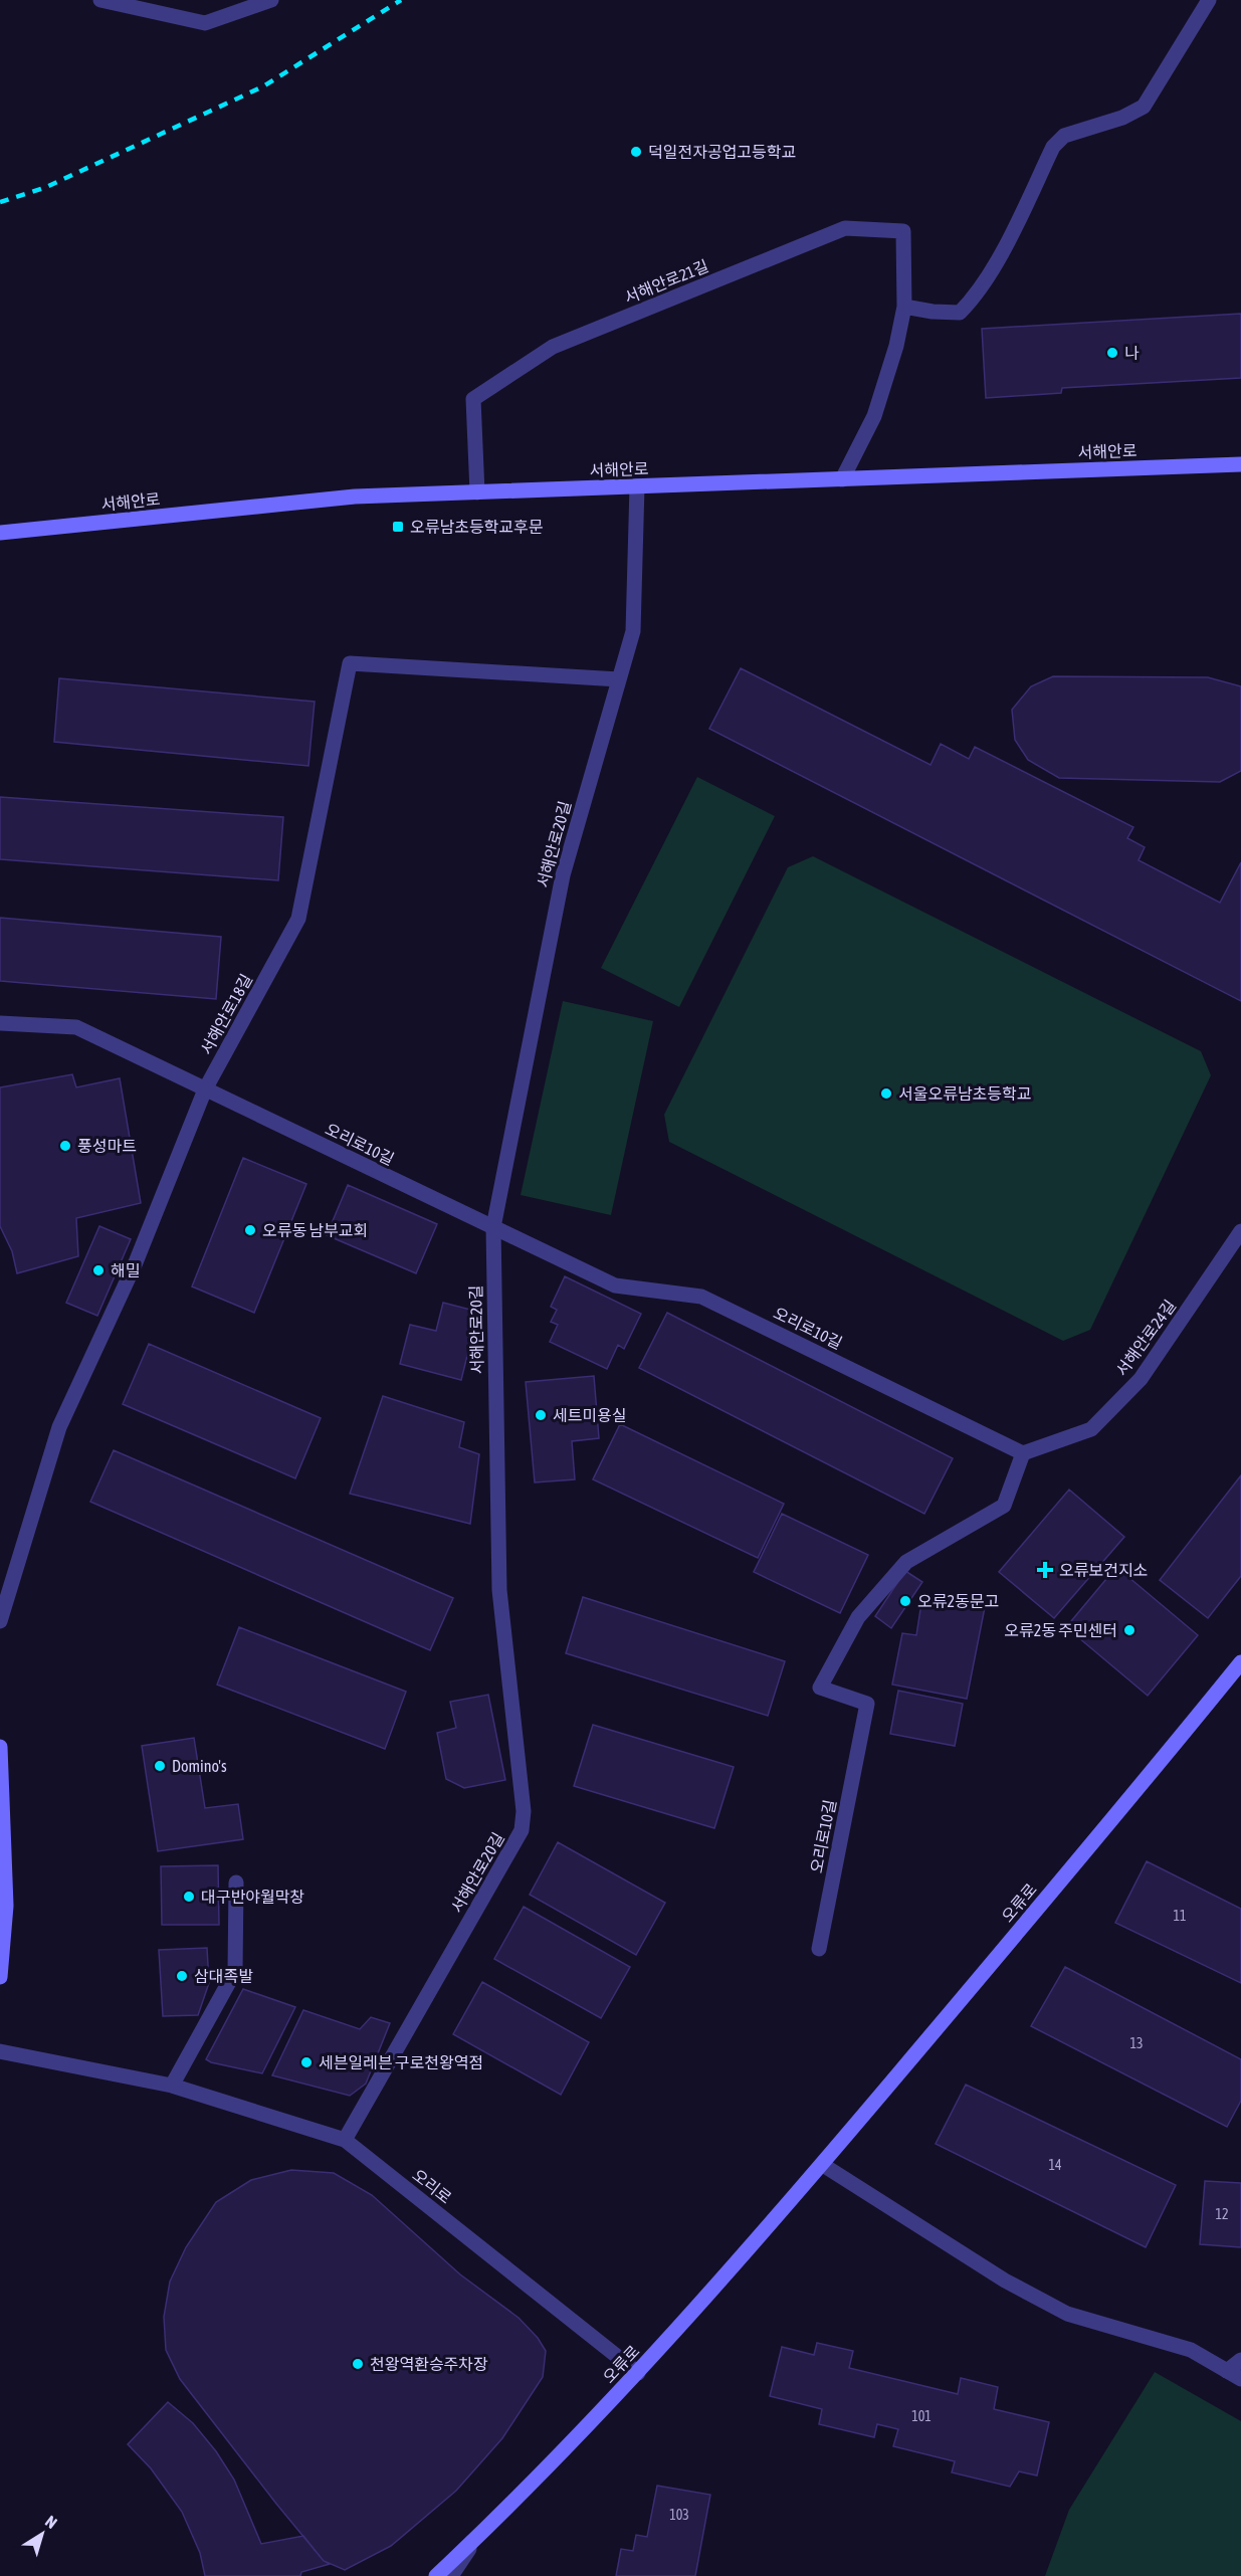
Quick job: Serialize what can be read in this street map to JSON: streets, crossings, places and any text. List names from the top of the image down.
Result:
{
  "streets": {
    "main road": ["서해안로", "오류로"],
    "street": [
      "서해안로21길",
      "서해안로20길",
      "서해안로18길",
      "오리로10길",
      "서해안로24길",
      "오리로"
    ]
  },
  "crossings": [
    ["서해안로21길", "서해안로"],
    ["서해안로", "서해안로20길"],
    ["서해안로20길", "서해안로18길"],
    ["서해안로20길", "오리로10길"],
    ["서해안로20길", "오리로"],
    ["서해안로18길", "오리로10길"],
    ["오리로10길", "서해안로24길"],
    ["오류로", "오리로"]
  ],
  "places": {
    "other": [
      "덕일전자공업고등학교",
      "나",
      "서울오류남초등학교",
      "풍성마트",
      "오류동 남부교회",
      "해밀",
      "세트미용실",
      "오류2동문고",
      "오류2동 주민센터",
      "Domino's",
      "대구반야월막창",
      "삼대족발",
      "세븐일레븐 구로천왕역점",
      "천왕역환승주차장"
    ],
    "transit": ["오류남초등학교후문"],
    "health": ["오류보건지소"]
  },
  "house_numbers": [
    "11",
    "13",
    "14",
    "12",
    "101",
    "103"
  ],
  "north": "top right"
}
